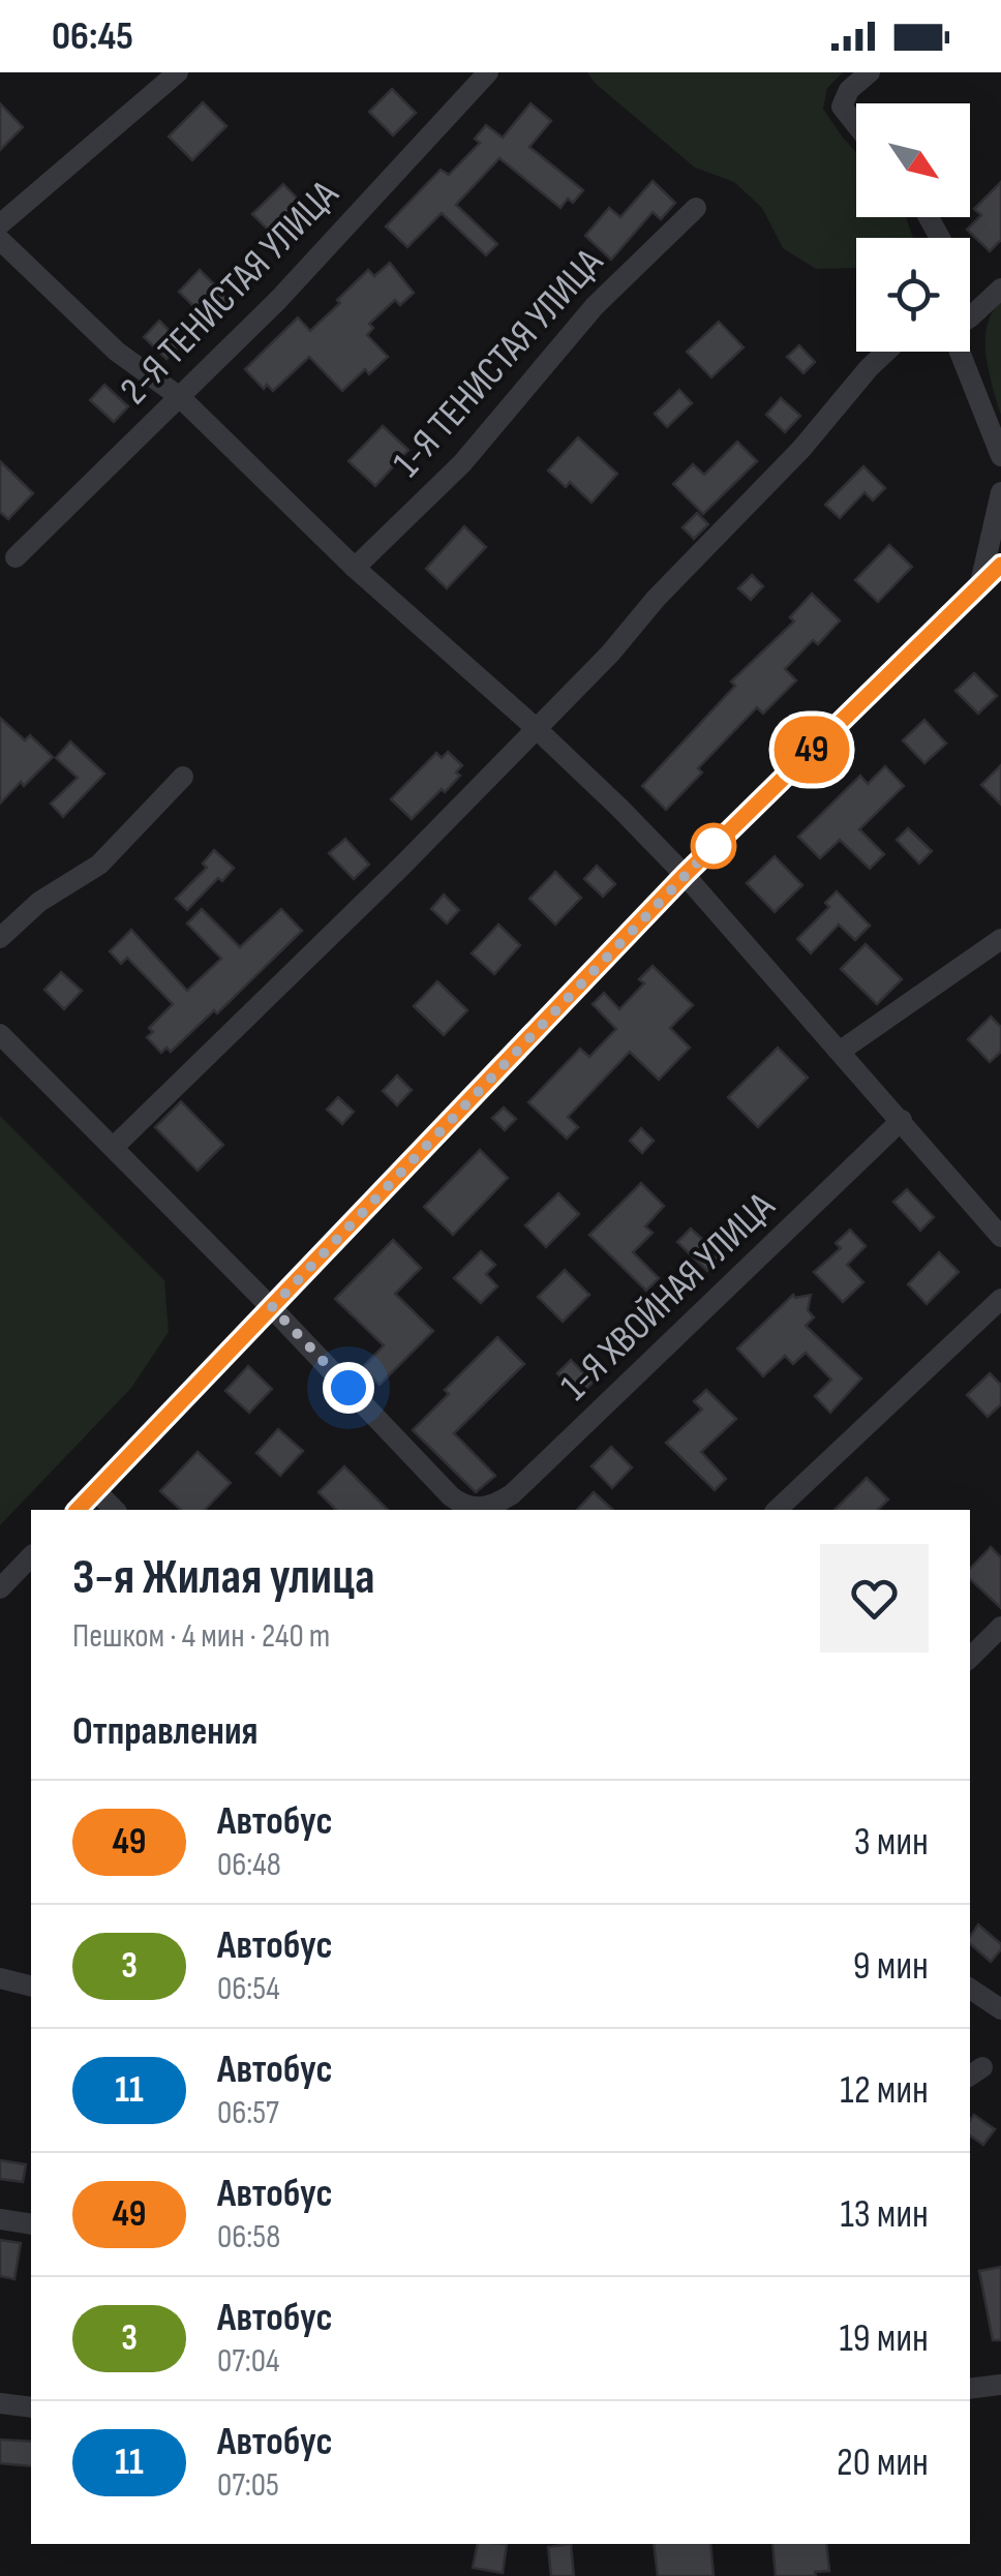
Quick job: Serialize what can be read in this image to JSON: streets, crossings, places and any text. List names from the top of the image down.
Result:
{
  "streets": {
    "street": ["2-Я ТЕНИСТАЯ УЛИЦА", "1-Я ТЕНИСТАЯ УЛИЦА", "1-Я ХВОЙНАЯ УЛИЦА"]
  },
  "lines": ["bus line 49"],
  "north": "bottom right",
  "page": {
    "status": "06:45",
    "on_map": "49",
    "heading": [
      ["3-я Жилая улица", "Пешком · 4 мин · 240 m"],
      "Отправления"
    ],
    "list": [
      {
        "mark": "49",
        "name": "Автобус",
        "note": "06:48",
        "value": "3 мин"
      },
      {
        "mark": "3",
        "name": "Автобус",
        "note": "06:54",
        "value": "9 мин"
      },
      {
        "mark": "11",
        "name": "Автобус",
        "note": "06:57",
        "value": "12 мин"
      },
      {
        "mark": "49",
        "name": "Автобус",
        "note": "06:58",
        "value": "13 мин"
      },
      {
        "mark": "3",
        "name": "Автобус",
        "note": "07:04",
        "value": "19 мин"
      },
      {
        "mark": "11",
        "name": "Автобус",
        "note": "07:05",
        "value": "20 мин"
      }
    ]
  }
}
